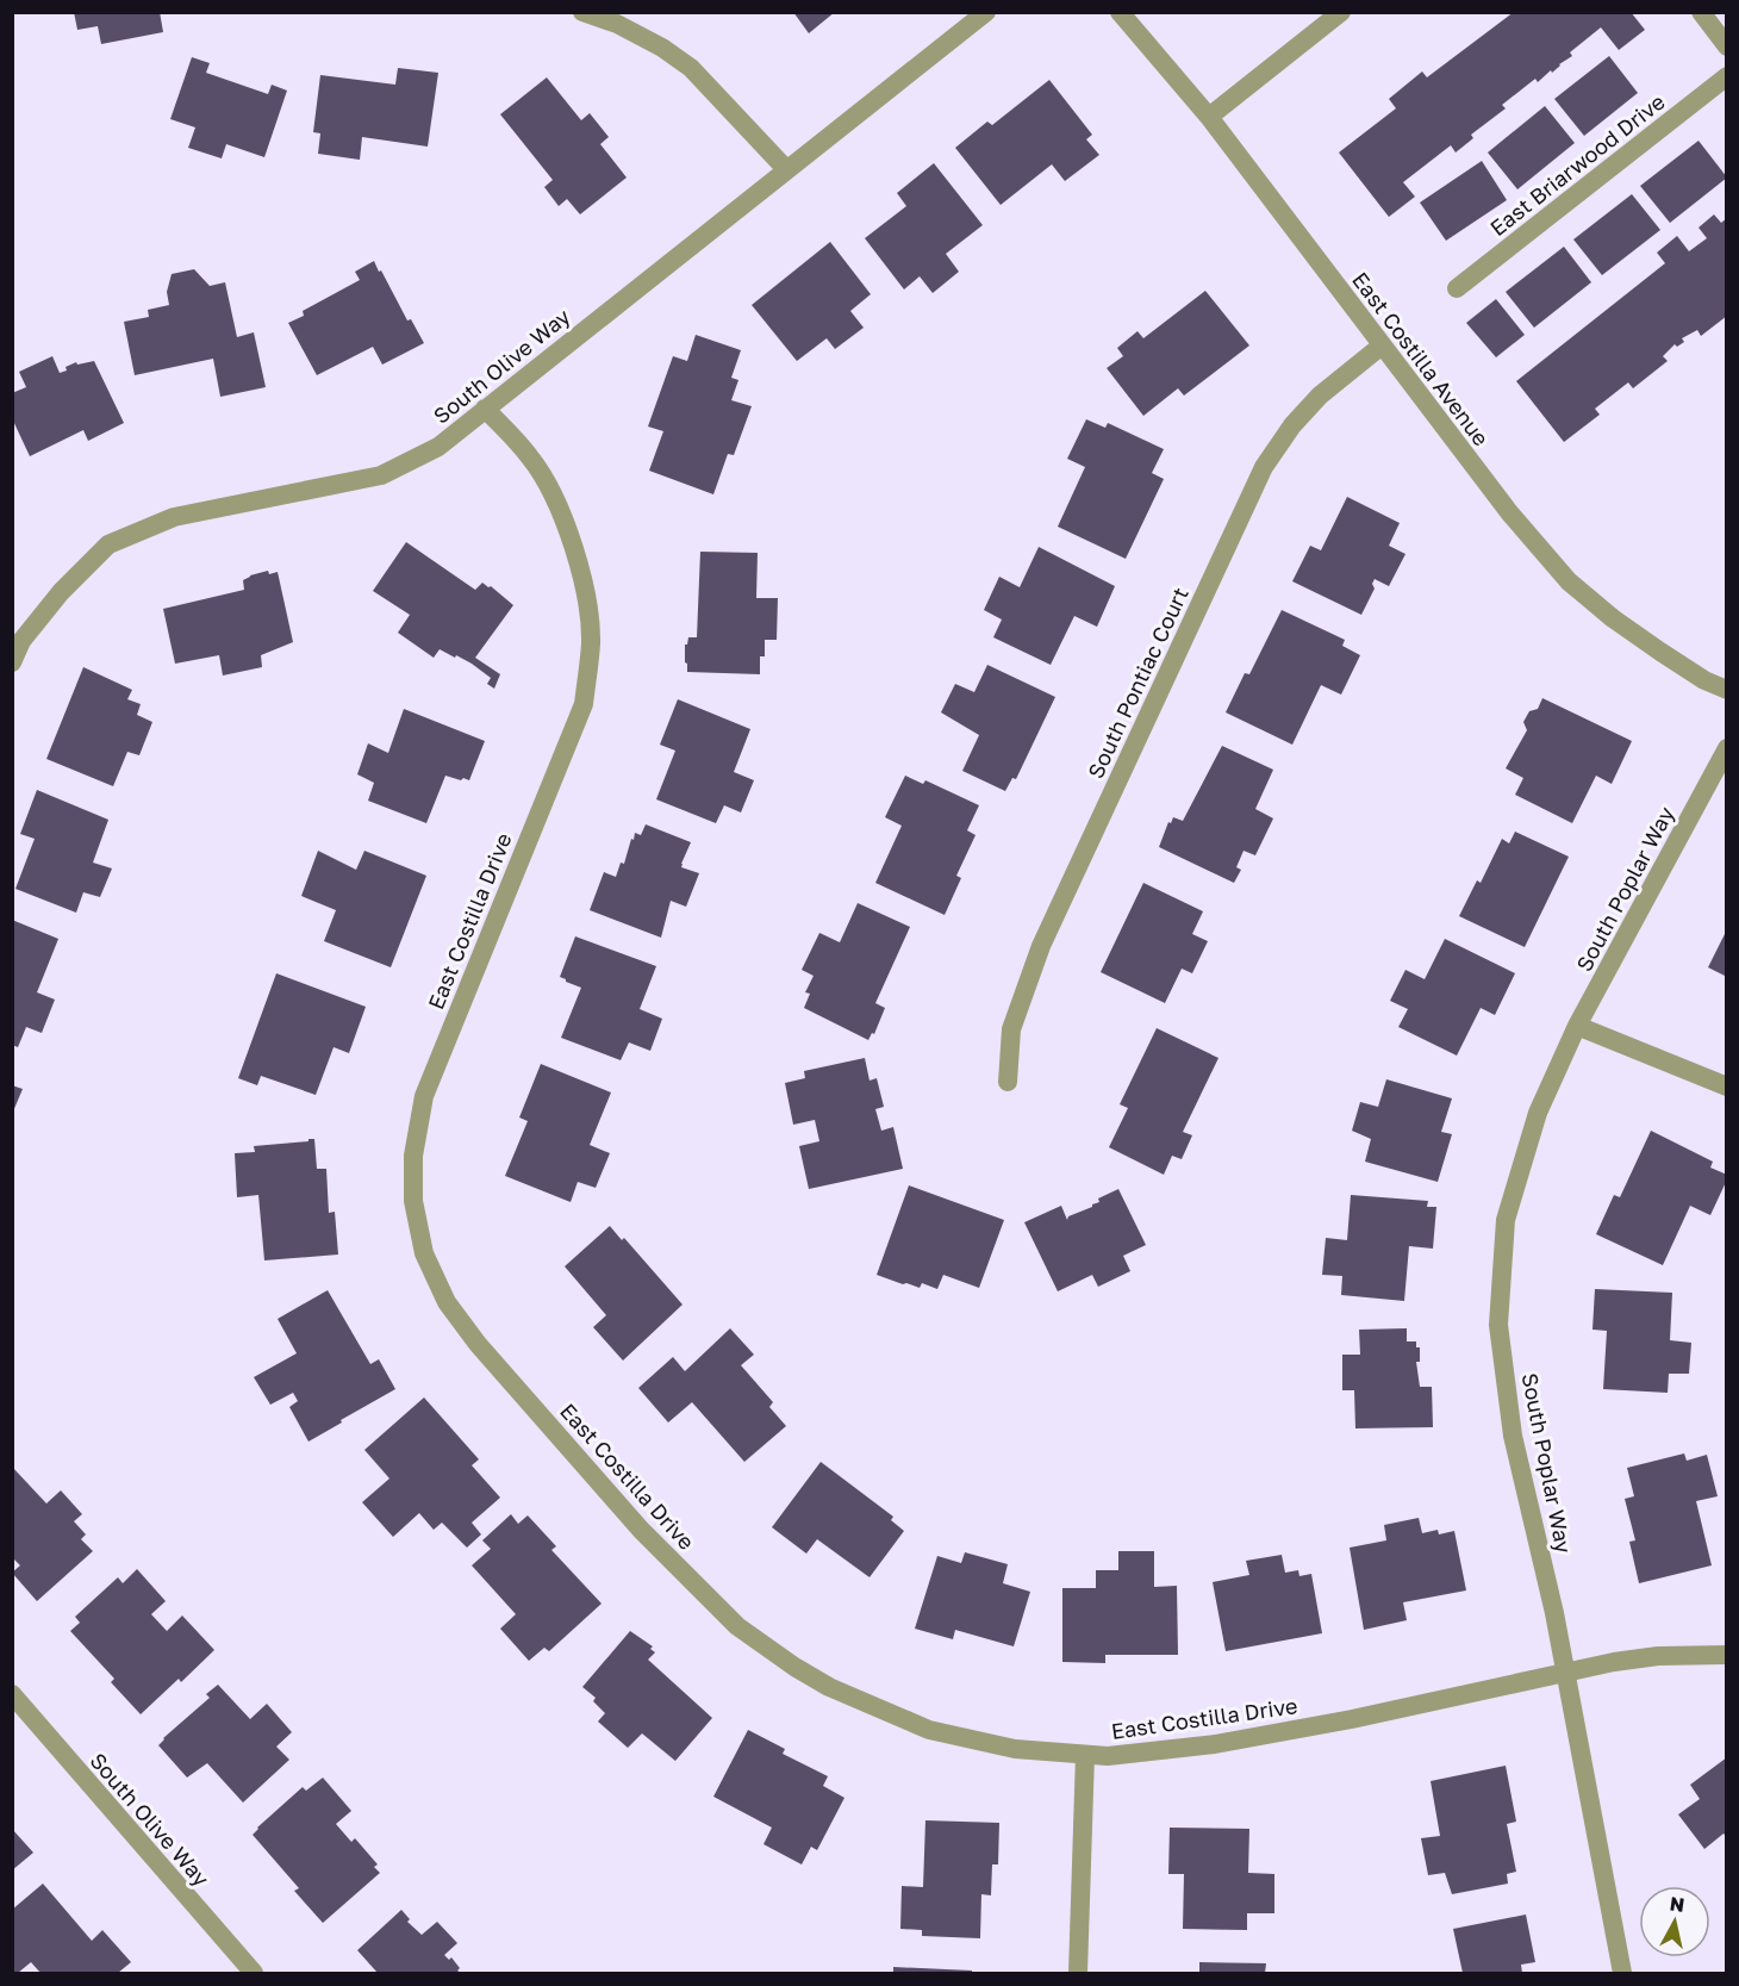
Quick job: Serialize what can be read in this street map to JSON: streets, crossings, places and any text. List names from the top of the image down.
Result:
{
  "streets": {
    "street": [
      "East Briarwood Drive",
      "East Costilla Avenue",
      "South Olive Way",
      "South Pontiac Court",
      "South Poplar Way",
      "East Costilla Drive"
    ]
  },
  "crossings": [
    ["East Costilla Avenue", "South Pontiac Court"],
    ["South Olive Way", "East Costilla Drive"],
    ["South Poplar Way", "East Costilla Drive"]
  ],
  "north": "top"
}
